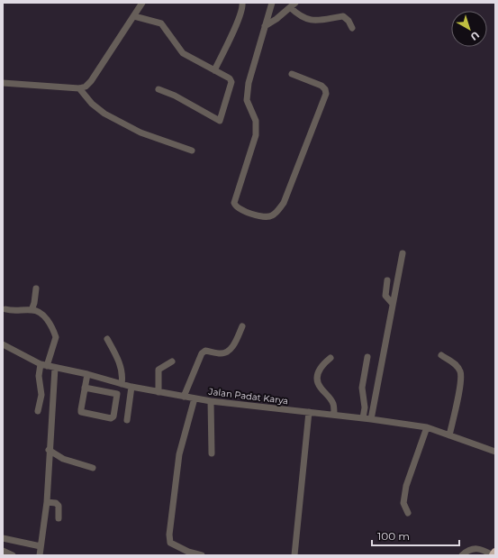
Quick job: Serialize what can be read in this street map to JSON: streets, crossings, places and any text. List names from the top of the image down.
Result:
{
  "streets": {
    "street": ["Jalan Padat Karya"]
  },
  "scale_bar": "100 m",
  "north": "bottom right"
}
